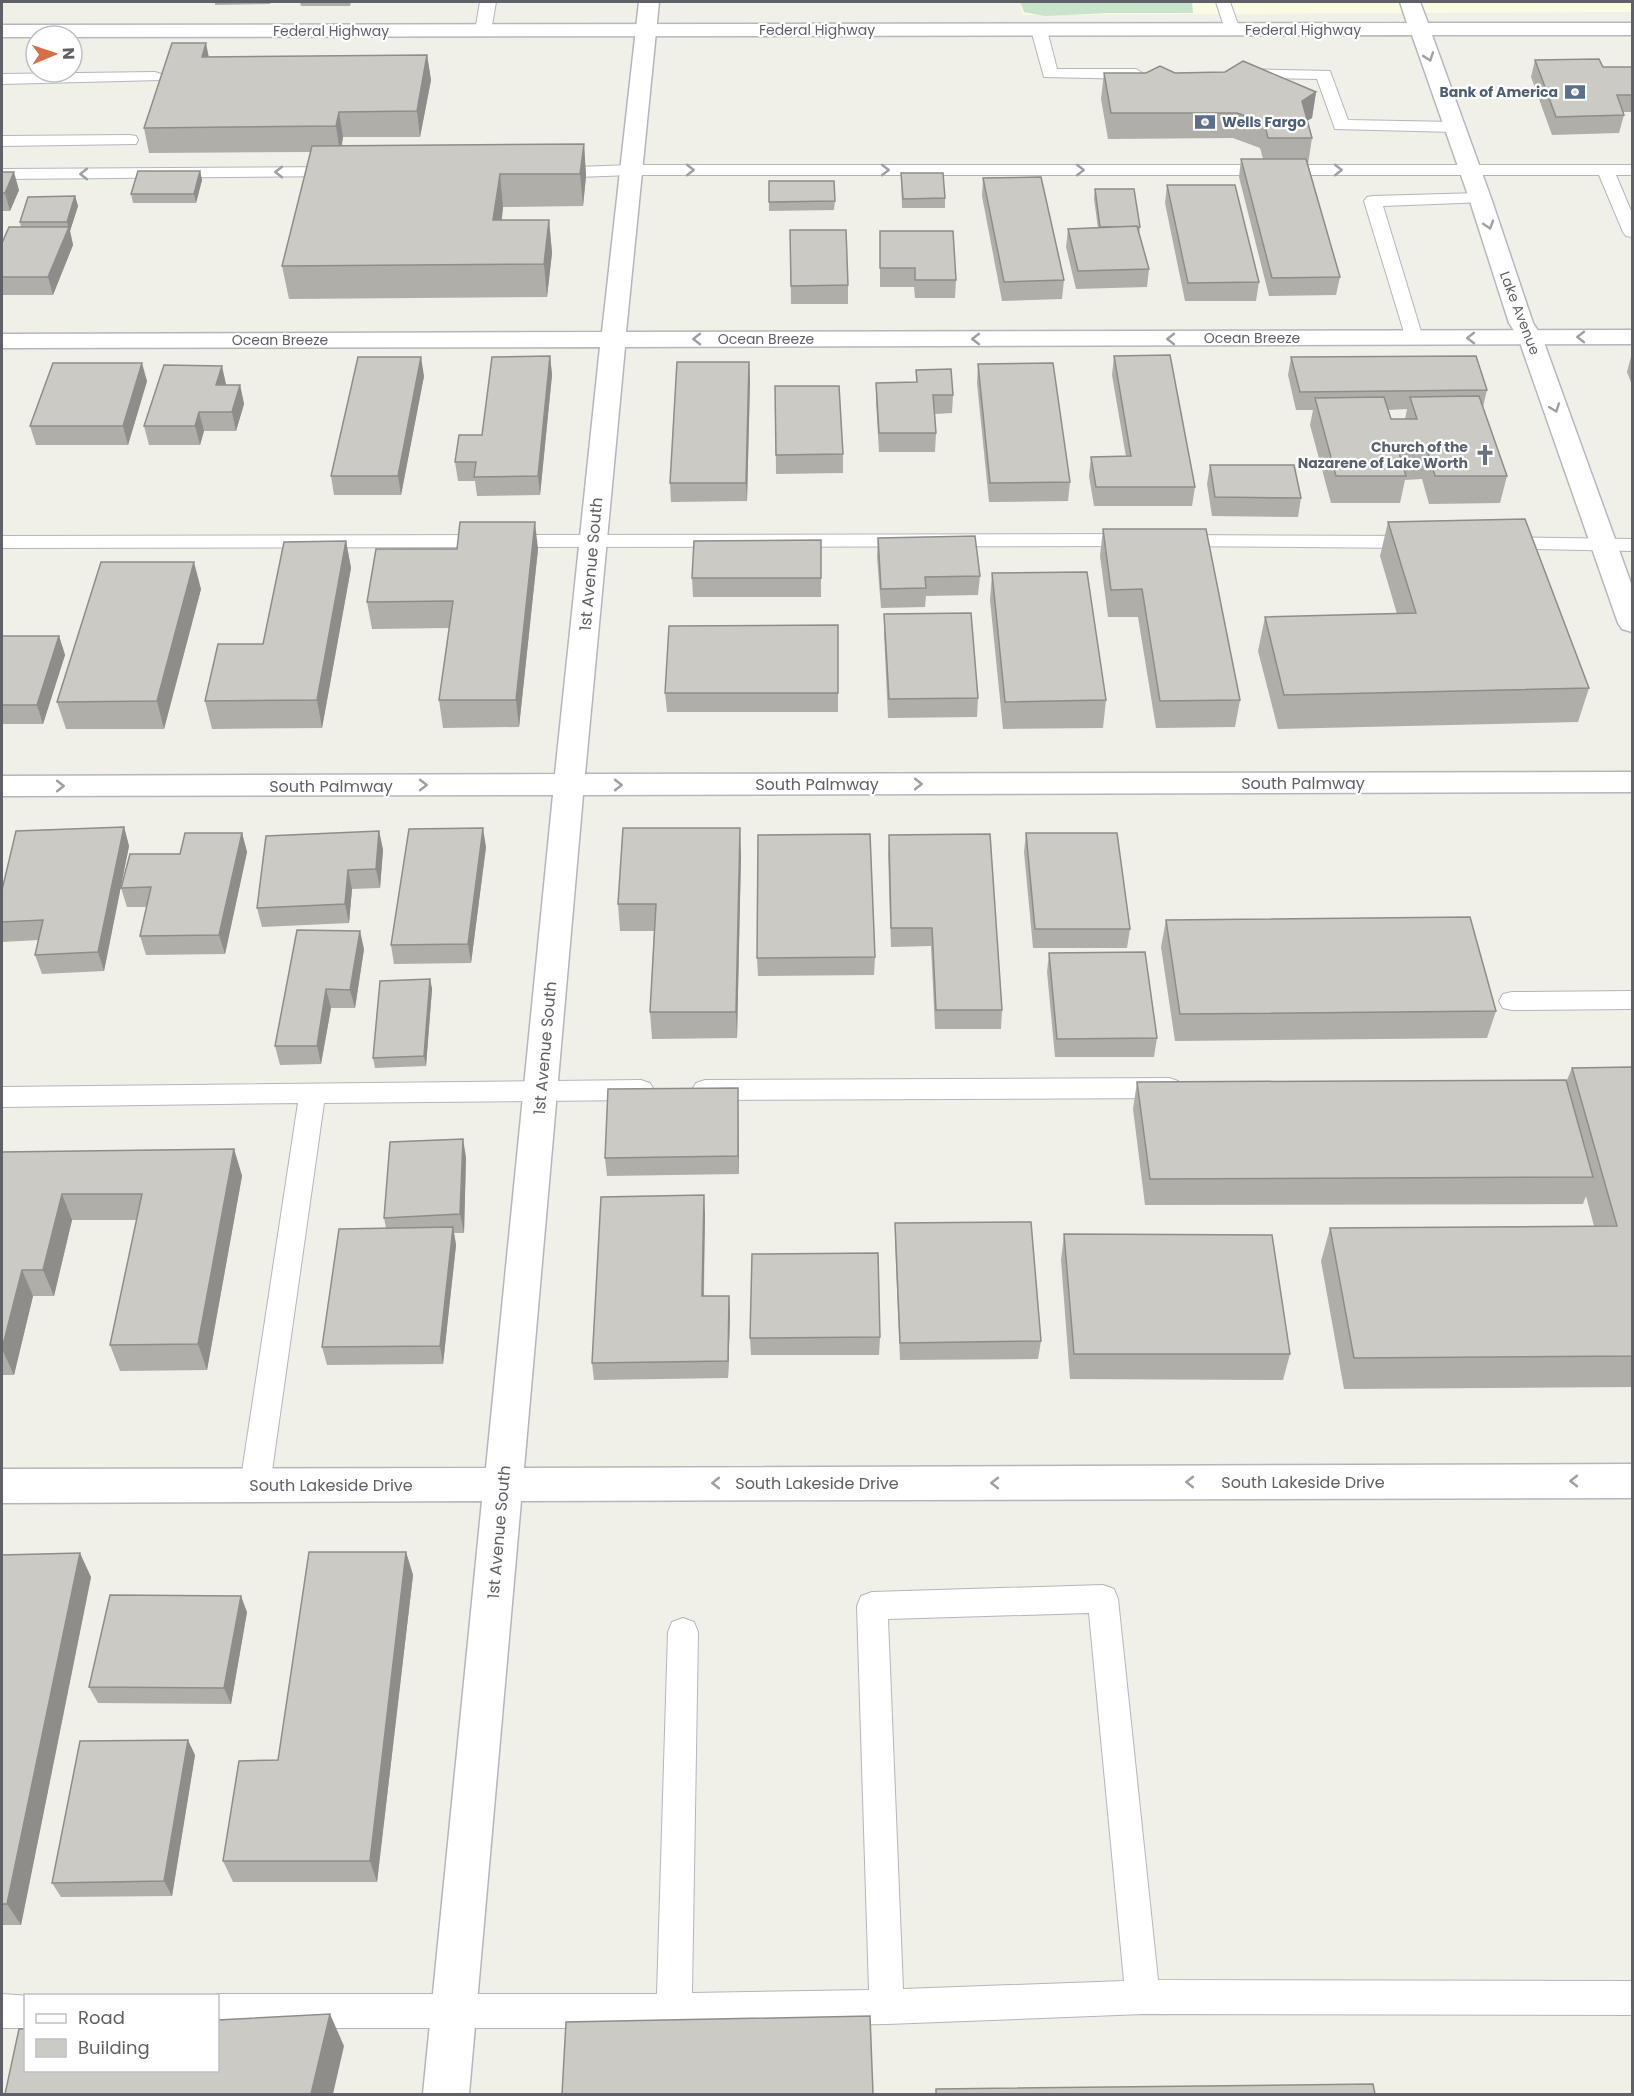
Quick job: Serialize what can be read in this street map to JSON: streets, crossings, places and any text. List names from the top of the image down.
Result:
{
  "streets": {
    "street": [
      "Federal Highway",
      "Lake Avenue",
      "Ocean Breeze",
      "1st Avenue South",
      "South Palmway",
      "South Lakeside Drive"
    ]
  },
  "crossings": [
    ["Federal Highway", "Lake Avenue"],
    ["Federal Highway", "1st Avenue South"],
    ["Lake Avenue", "Ocean Breeze"],
    ["Ocean Breeze", "1st Avenue South"],
    ["1st Avenue South", "South Palmway"],
    ["1st Avenue South", "South Lakeside Drive"]
  ],
  "one_way": [
    "Lake Avenue",
    "Ocean Breeze",
    "South Palmway",
    "South Lakeside Drive"
  ],
  "places": {
    "bank": ["Bank of America", "Wells Fargo"],
    "church": ["Church of the Nazarene of Lake Worth"]
  },
  "legend": ["Road", "Building"],
  "north": "right"
}
